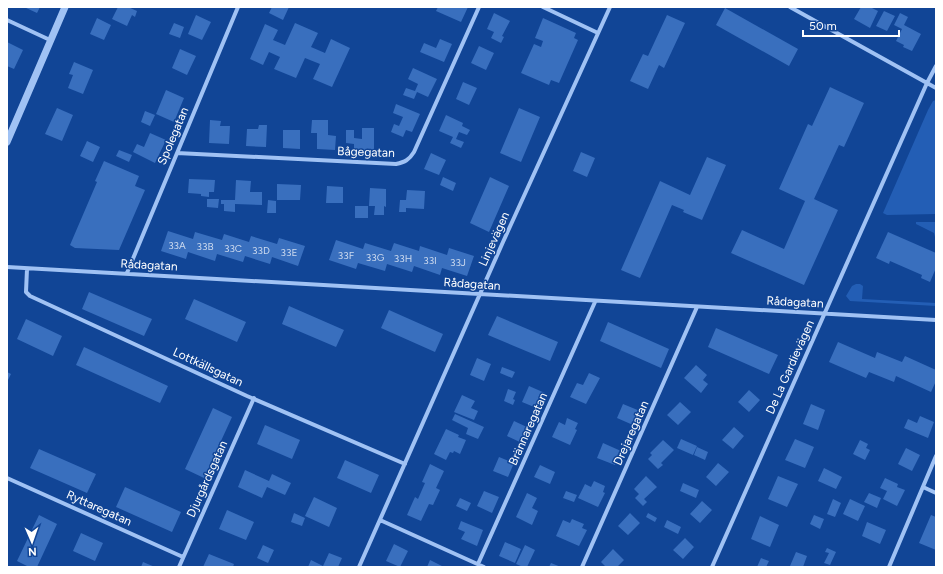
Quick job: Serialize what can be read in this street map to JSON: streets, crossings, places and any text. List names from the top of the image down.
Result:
{
  "streets": {
    "street": [
      "Spolegatan",
      "Bågegatan",
      "Linjevägen",
      "Rådagatan",
      "Lottkällsgatan",
      "De La Gardievägen",
      "Brännaregatan",
      "Drejaregatan",
      "Djurgårdsgatan",
      "Ryttaregatan"
    ]
  },
  "crossings": [
    ["Spolegatan", "Bågegatan"],
    ["Spolegatan", "Rådagatan"],
    ["Linjevägen", "Rådagatan"],
    ["Linjevägen", "Lottkällsgatan"],
    ["Rådagatan", "Lottkällsgatan"],
    ["Rådagatan", "De La Gardievägen"],
    ["Rådagatan", "Brännaregatan"],
    ["Rådagatan", "Drejaregatan"],
    ["Lottkällsgatan", "Djurgårdsgatan"],
    ["Djurgårdsgatan", "Ryttaregatan"]
  ],
  "house_numbers": [
    "33A",
    "33B",
    "33C",
    "33D",
    "33E",
    "33F",
    "33G",
    "33H",
    "33I",
    "33J"
  ],
  "scale_bar": "50 m",
  "north": "bottom"
}
